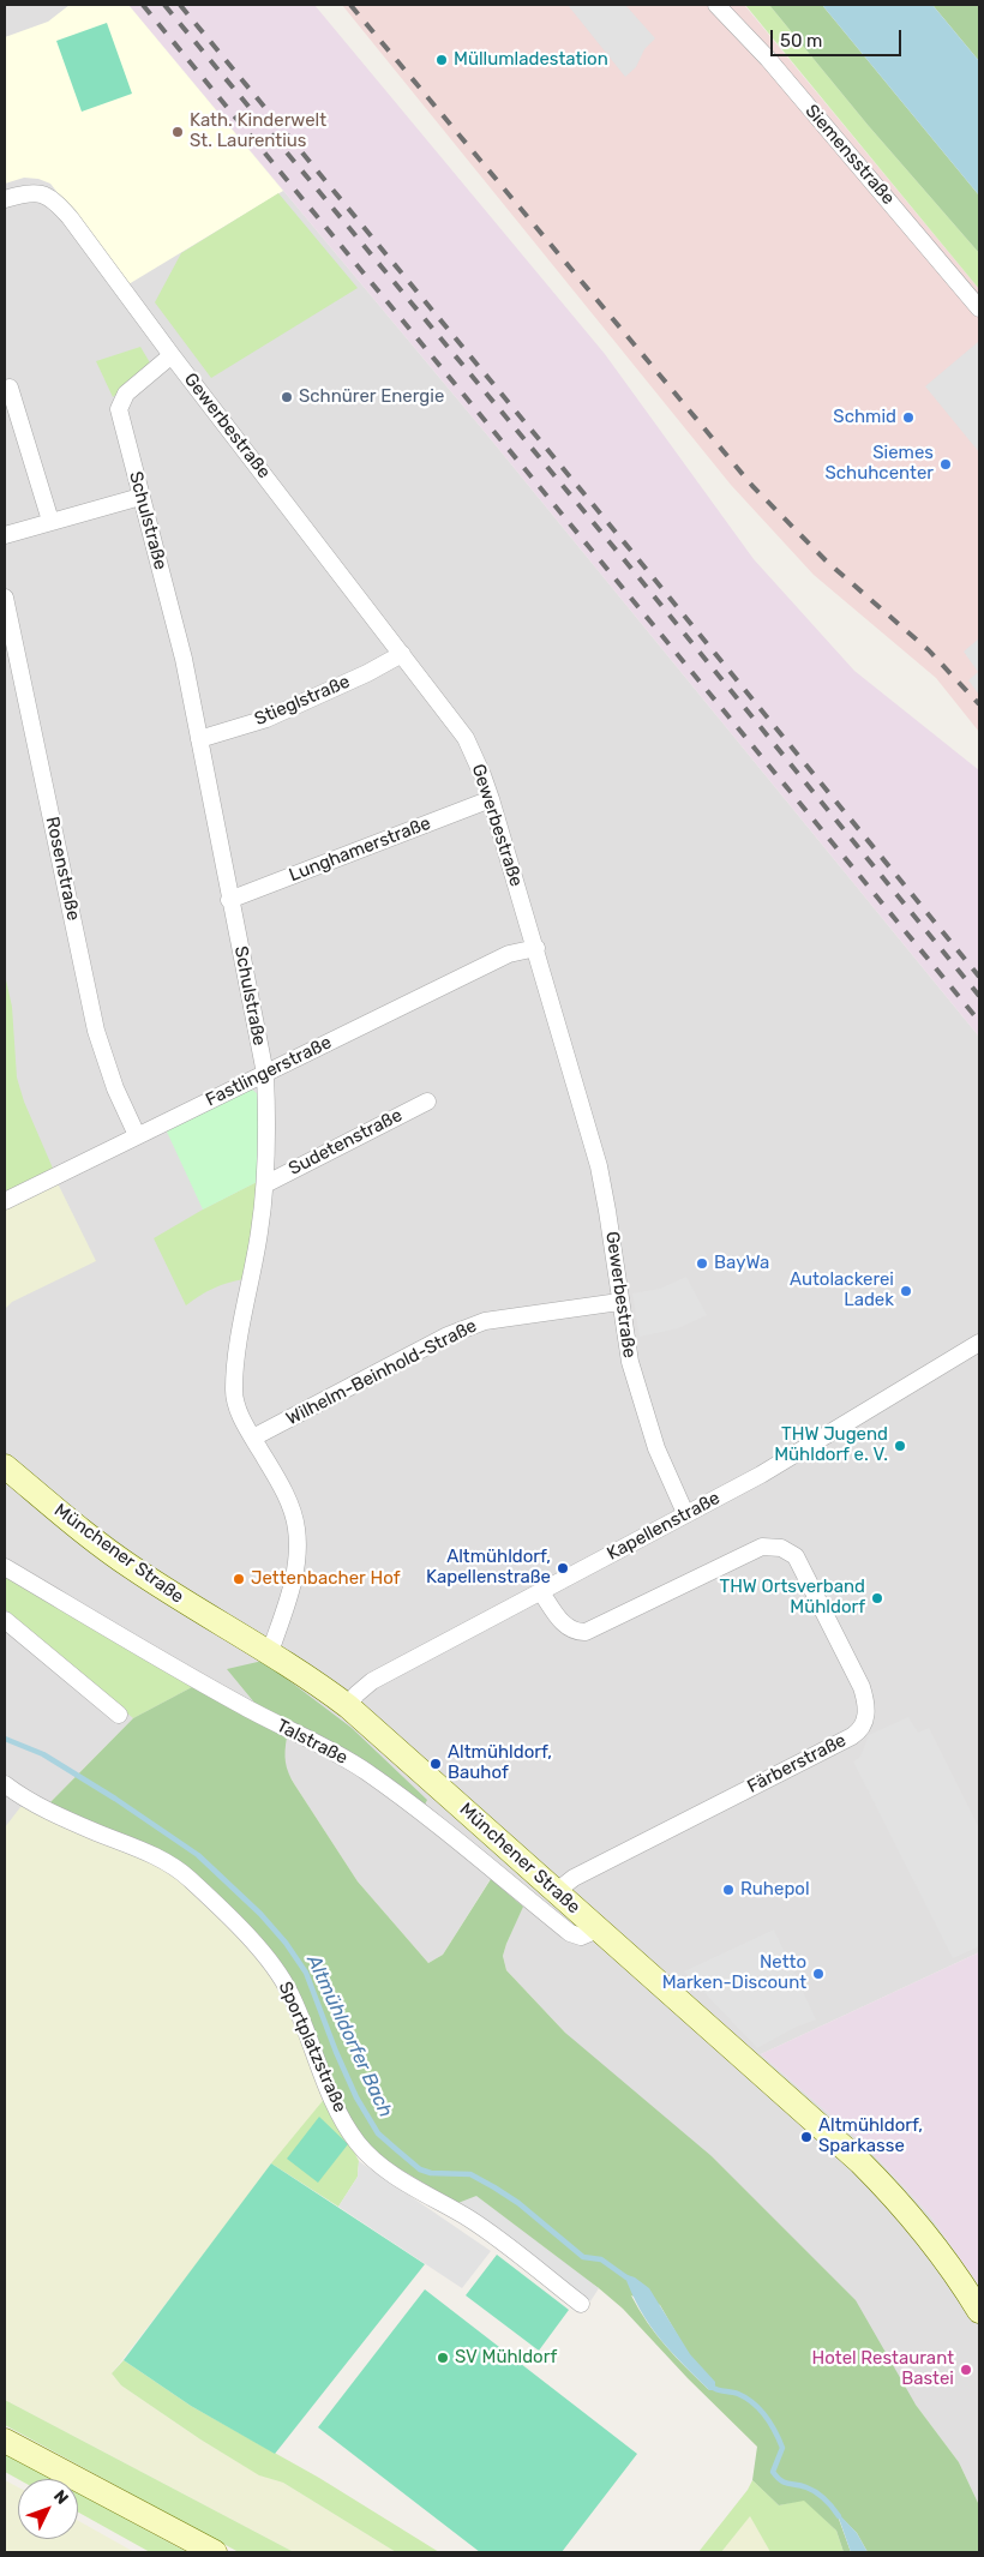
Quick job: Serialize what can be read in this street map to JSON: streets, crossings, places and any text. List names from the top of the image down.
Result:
{
  "streets": {
    "street": [
      "Siemensstraße",
      "Gewerbestraße",
      "Schulstraße",
      "Stieglstraße",
      "Lunghamerstraße",
      "Rosenstraße",
      "Fastlingerstraße",
      "Sudetenstraße",
      "Wilhelm-Beinhold-Straße",
      "Kapellenstraße",
      "Münchener Straße",
      "Talstraße",
      "Färberstraße",
      "Sportplatzstraße"
    ]
  },
  "crossings": [
    ["Gewerbestraße", "Schulstraße"],
    ["Gewerbestraße", "Stieglstraße"],
    ["Gewerbestraße", "Lunghamerstraße"],
    ["Gewerbestraße", "Fastlingerstraße"],
    ["Gewerbestraße", "Wilhelm-Beinhold-Straße"],
    ["Gewerbestraße", "Kapellenstraße"],
    ["Schulstraße", "Stieglstraße"],
    ["Schulstraße", "Lunghamerstraße"],
    ["Schulstraße", "Fastlingerstraße"],
    ["Schulstraße", "Sudetenstraße"],
    ["Schulstraße", "Wilhelm-Beinhold-Straße"],
    ["Schulstraße", "Münchener Straße"],
    ["Rosenstraße", "Fastlingerstraße"],
    ["Kapellenstraße", "Münchener Straße"],
    ["Kapellenstraße", "Färberstraße"],
    ["Münchener Straße", "Talstraße"],
    ["Münchener Straße", "Färberstraße"]
  ],
  "water": ["Altmühldorfer Bach"],
  "places": [
    "Müllumladestation",
    "Kath. Kinderwelt St. Laurentius",
    "Schnürer Energie",
    "Schmid",
    "Siemes Schuhcenter",
    "BayWa",
    "Autolackerei Ladek",
    "THW Jugend Mühldorf e. V.",
    "Altmühldorf, Kapellenstraße",
    "Jettenbacher Hof",
    "THW Ortsverband Mühldorf",
    "Altmühldorf, Bauhof",
    "Ruhepol",
    "Netto Marken-Discount",
    "Altmühldorf, Sparkasse",
    "SV Mühldorf",
    "Hotel Restaurant Bastei"
  ],
  "scale_bar": "50 m",
  "north": "top right"
}
